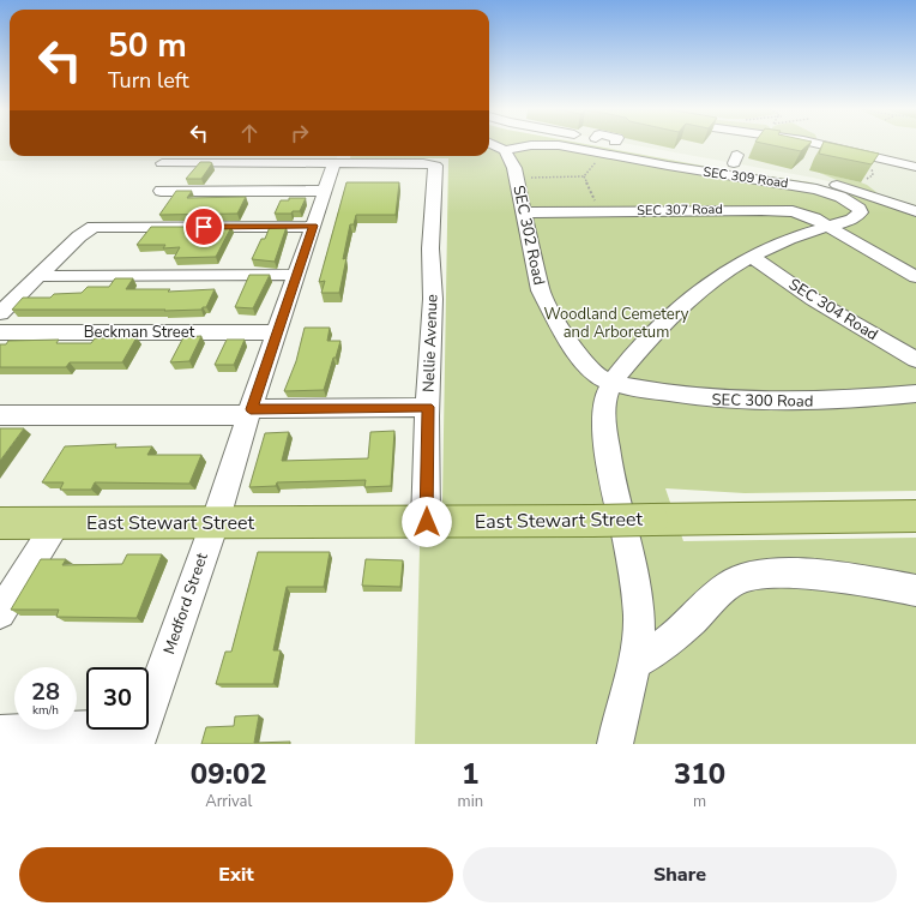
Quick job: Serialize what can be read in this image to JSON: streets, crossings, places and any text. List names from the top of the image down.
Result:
{
  "streets": {
    "main road": ["East Stewart Street"],
    "street": [
      "SEC 309 Road",
      "SEC 307 Road",
      "SEC 302 Road",
      "SEC 304 Road",
      "Beckman Street",
      "Nellie Avenue",
      "SEC 300 Road",
      "Medford Street"
    ]
  },
  "crossings": [
    ["SEC 309 Road", "SEC 307 Road"],
    ["SEC 309 Road", "SEC 302 Road"],
    ["SEC 307 Road", "SEC 302 Road"],
    ["SEC 302 Road", "SEC 300 Road"],
    ["Beckman Street", "Medford Street"],
    ["Nellie Avenue", "East Stewart Street"],
    ["Nellie Avenue", "Medford Street"],
    ["East Stewart Street", "Medford Street"]
  ],
  "parks": ["Woodland Cemetery and Arboretum"],
  "page": {
    "turn": ["50 m", "Turn left"],
    "speed": "28 km/h",
    "limit": "30",
    "eta": [
      "09:02",
      "Arrival",
      "1",
      "min",
      "310",
      "m"
    ],
    "buttons": ["Exit", "Share"]
  }
}
